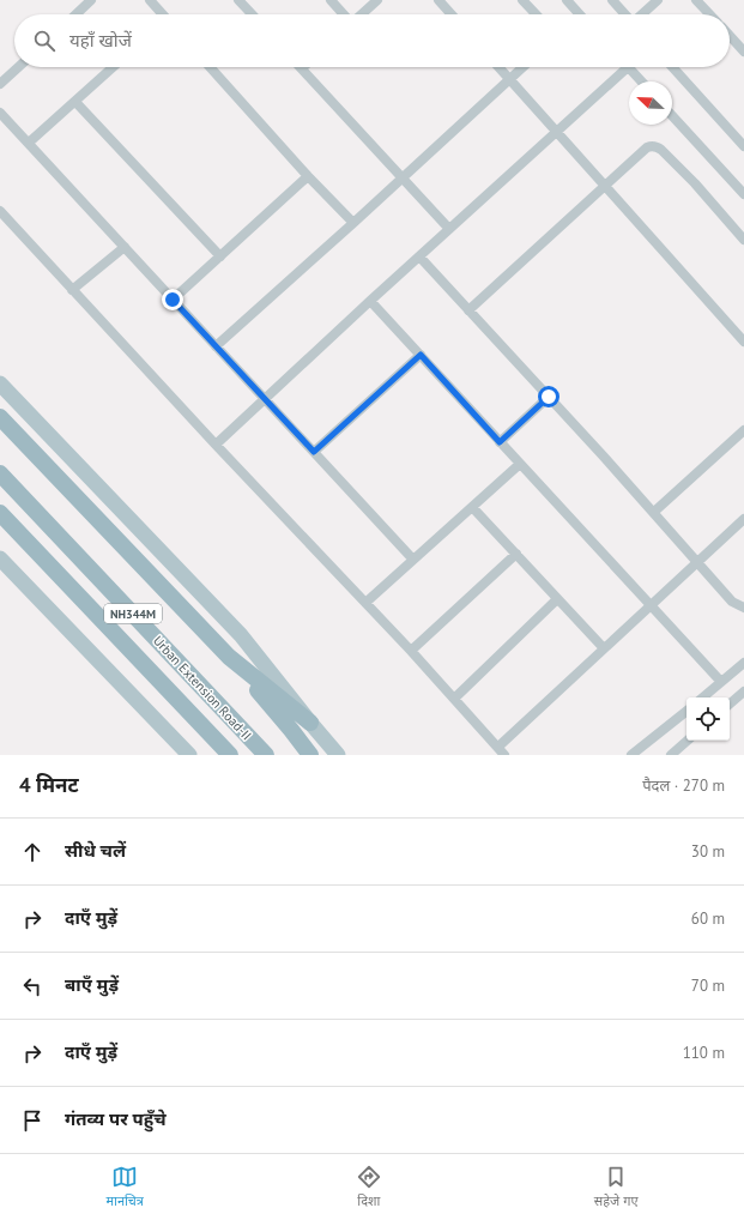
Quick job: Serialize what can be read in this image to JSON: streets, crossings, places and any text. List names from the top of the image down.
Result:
{
  "streets": {
    "highway": ["NH344M", "Urban Extension Road-II"]
  },
  "north": "top left",
  "page": {
    "search": "यहाँ खोजें",
    "heading": ["4 मिनट", "पैदल · 270 m"],
    "list": [
      ["सीधे चलें", "30 m"],
      ["दाएँ मुड़ें", "60 m"],
      ["बाएँ मुड़ें", "70 m"],
      ["दाएँ मुड़ें", "110 m"],
      "गंतव्य पर पहुँचे"
    ],
    "nav": ["मानचित्र", "दिशा", "सहेजे गए"]
  }
}
